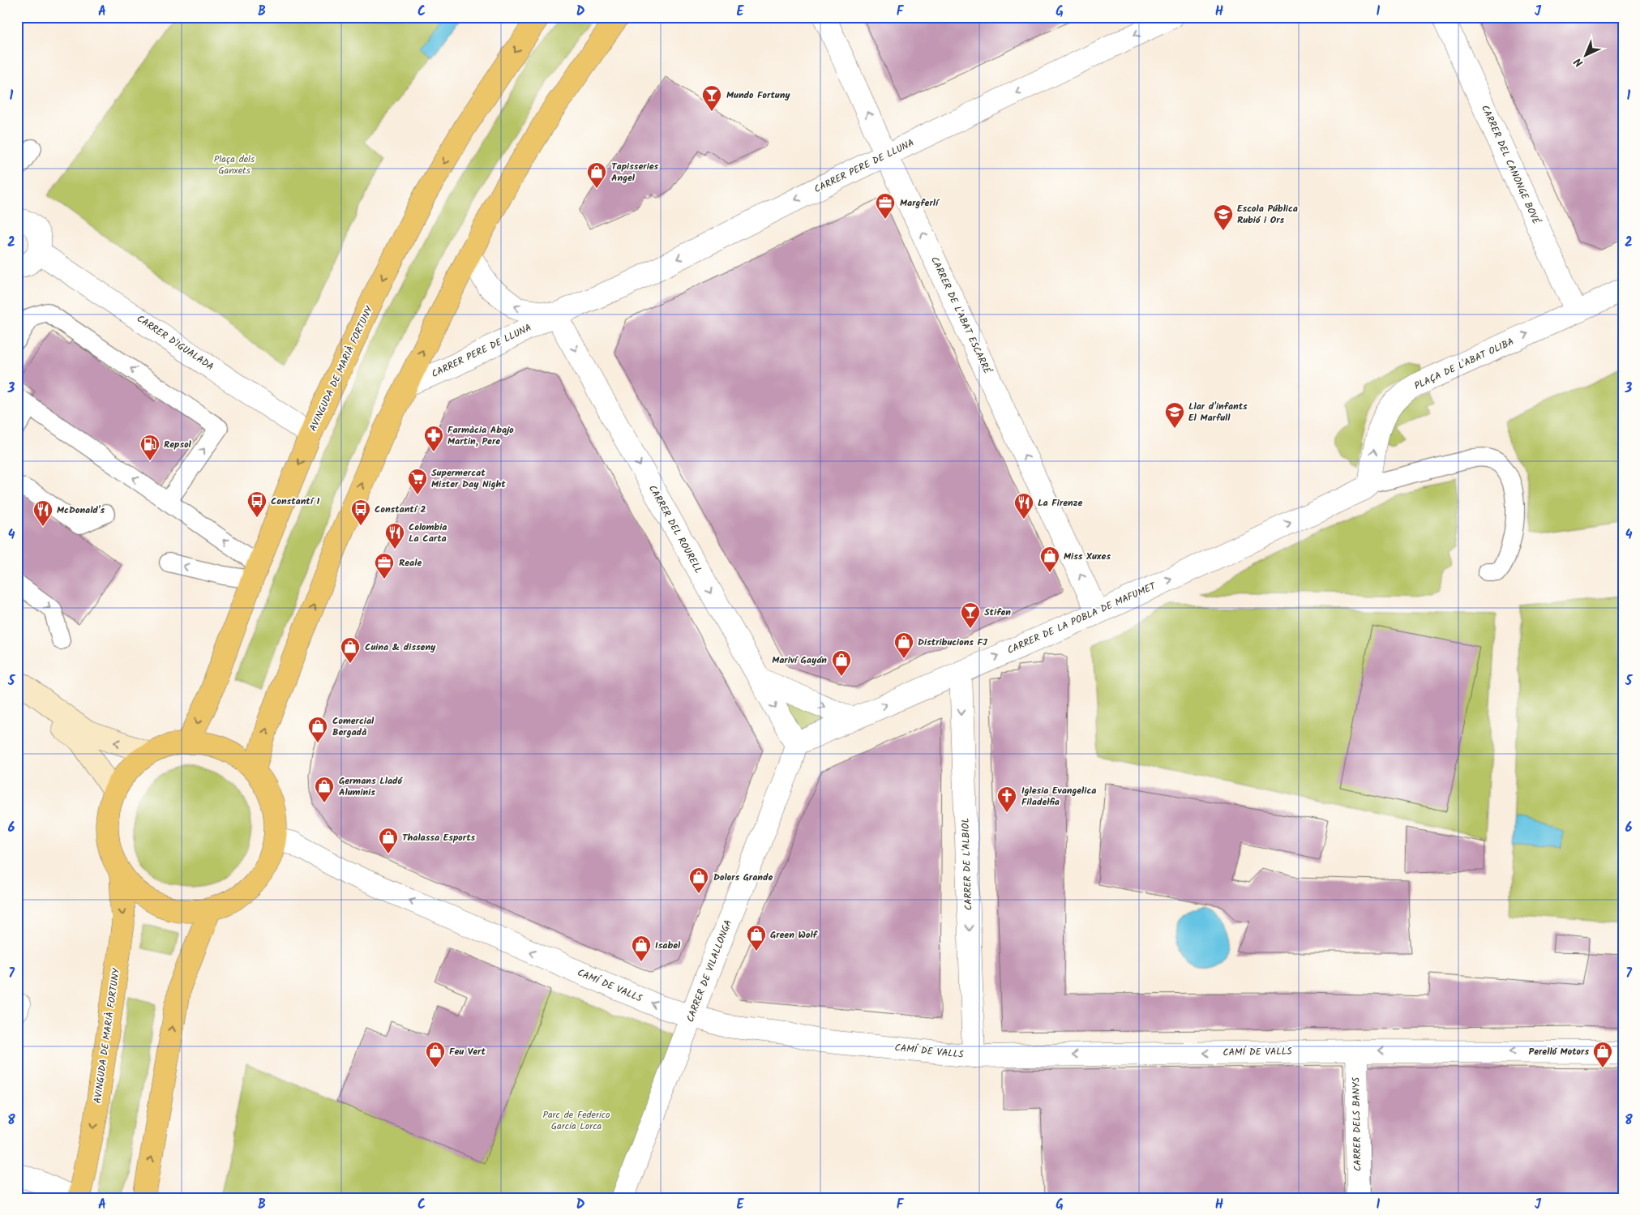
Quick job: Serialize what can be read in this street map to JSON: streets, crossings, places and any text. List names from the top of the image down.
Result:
{
  "streets": {
    "main road": ["AVINGUDA DE MARIÀ FORTUNY"],
    "street": [
      "CARRER DEL CANONGE BOVÉ",
      "CARRER PERE DE LLUNA",
      "CARRER DE L'ABAT ESCARRÉ",
      "CARRER D'IGUALADA",
      "PLAÇA DE L'ABAT OLIBA",
      "CARRER DEL ROURELL",
      "CARRER DE LA POBLA DE MAFUMET",
      "CARRER DE L'ALBIOL",
      "CARRER DE VILALLONGA",
      "CAMÍ DE VALLS",
      "CARRER DELS BANYS"
    ]
  },
  "crossings": [
    ["CARRER DEL CANONGE BOVÉ", "PLAÇA DE L'ABAT OLIBA"],
    ["CARRER PERE DE LLUNA", "CARRER DE L'ABAT ESCARRÉ"],
    ["CARRER PERE DE LLUNA", "CARRER DEL ROURELL"],
    ["CARRER DE L'ABAT ESCARRÉ", "CARRER DE LA POBLA DE MAFUMET"],
    ["CARRER D'IGUALADA", "AVINGUDA DE MARIÀ FORTUNY"],
    ["PLAÇA DE L'ABAT OLIBA", "CARRER DE LA POBLA DE MAFUMET"],
    ["CARRER DEL ROURELL", "CARRER DE LA POBLA DE MAFUMET"],
    ["CARRER DEL ROURELL", "CARRER DE VILALLONGA"],
    ["CARRER DE LA POBLA DE MAFUMET", "CARRER DE L'ALBIOL"],
    ["CARRER DE LA POBLA DE MAFUMET", "CARRER DE VILALLONGA"],
    ["CARRER DE L'ALBIOL", "CAMÍ DE VALLS"],
    ["CARRER DE VILALLONGA", "CAMÍ DE VALLS"],
    ["CAMÍ DE VALLS", "CARRER DELS BANYS"]
  ],
  "one_way": [
    "CARRER PERE DE LLUNA",
    "CARRER DE L'ABAT ESCARRÉ",
    "PLAÇA DE L'ABAT OLIBA",
    "CARRER DEL ROURELL",
    "CARRER DE LA POBLA DE MAFUMET",
    "CARRER DE L'ALBIOL",
    "CAMÍ DE VALLS"
  ],
  "parks": ["Plaça dels Ganxets", "Parc de Federico García Lorca"],
  "places": {
    "bar": ["Mundo Fortuny", "Stifen"],
    "shop": [
      "Tapisseries Angel",
      "Miss Xuxes",
      "Distribucions FJ",
      "Cuina & disseny",
      "Mariví Gayán",
      "Comercial Bergadà",
      "Germans Lladó Aluminis",
      "Thalassa Esports",
      "Dolors Grande",
      "Green Wolf",
      "Isabel",
      "Feu Vert",
      "Perelló Motors"
    ],
    "office": ["Margferlí", "Reale"],
    "school or university": ["Escola Pública Rubió i Ors", "Llar d'infants El Marfull"],
    "pharmacy": ["Farmàcia Abajo Martin, Pere"],
    "fuel station": ["Repsol"],
    "supermarket": ["Supermercat Mister Day Night"],
    "bus stop": ["Constantí 1", "Constantí 2"],
    "restaurant": ["La Firenze", "McDonald's", "Colombia La Carta"],
    "church": ["Iglesia Evangelica Filadelfia"]
  },
  "north": "bottom left",
  "grid": {
    "columns": [
      "A",
      "B",
      "C",
      "D",
      "E",
      "F",
      "G",
      "H",
      "I",
      "J"
    ],
    "rows": [
      "1",
      "2",
      "3",
      "4",
      "5",
      "6",
      "7",
      "8"
    ]
  }
}
